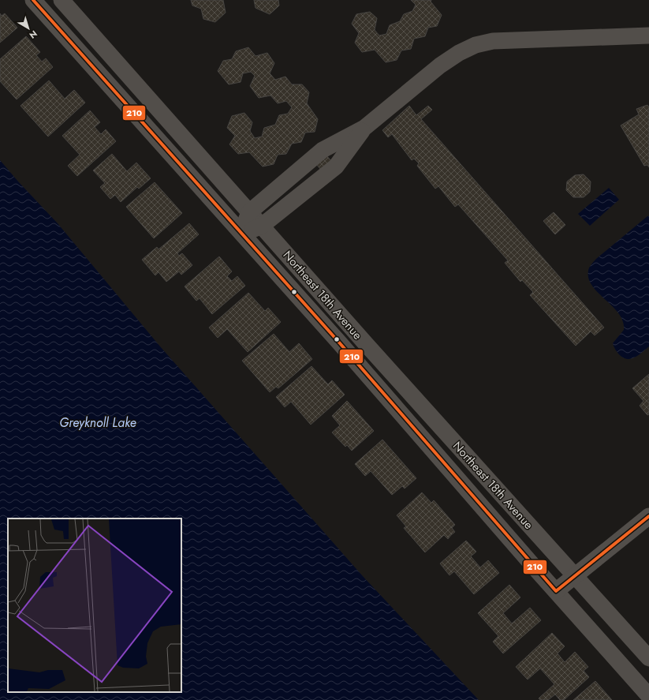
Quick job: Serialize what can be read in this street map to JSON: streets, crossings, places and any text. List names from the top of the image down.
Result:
{
  "streets": {
    "street": ["Northeast 18th Avenue"]
  },
  "water": ["Greyknoll Lake"],
  "lines": ["transit line 210"],
  "north": "bottom right"
}
